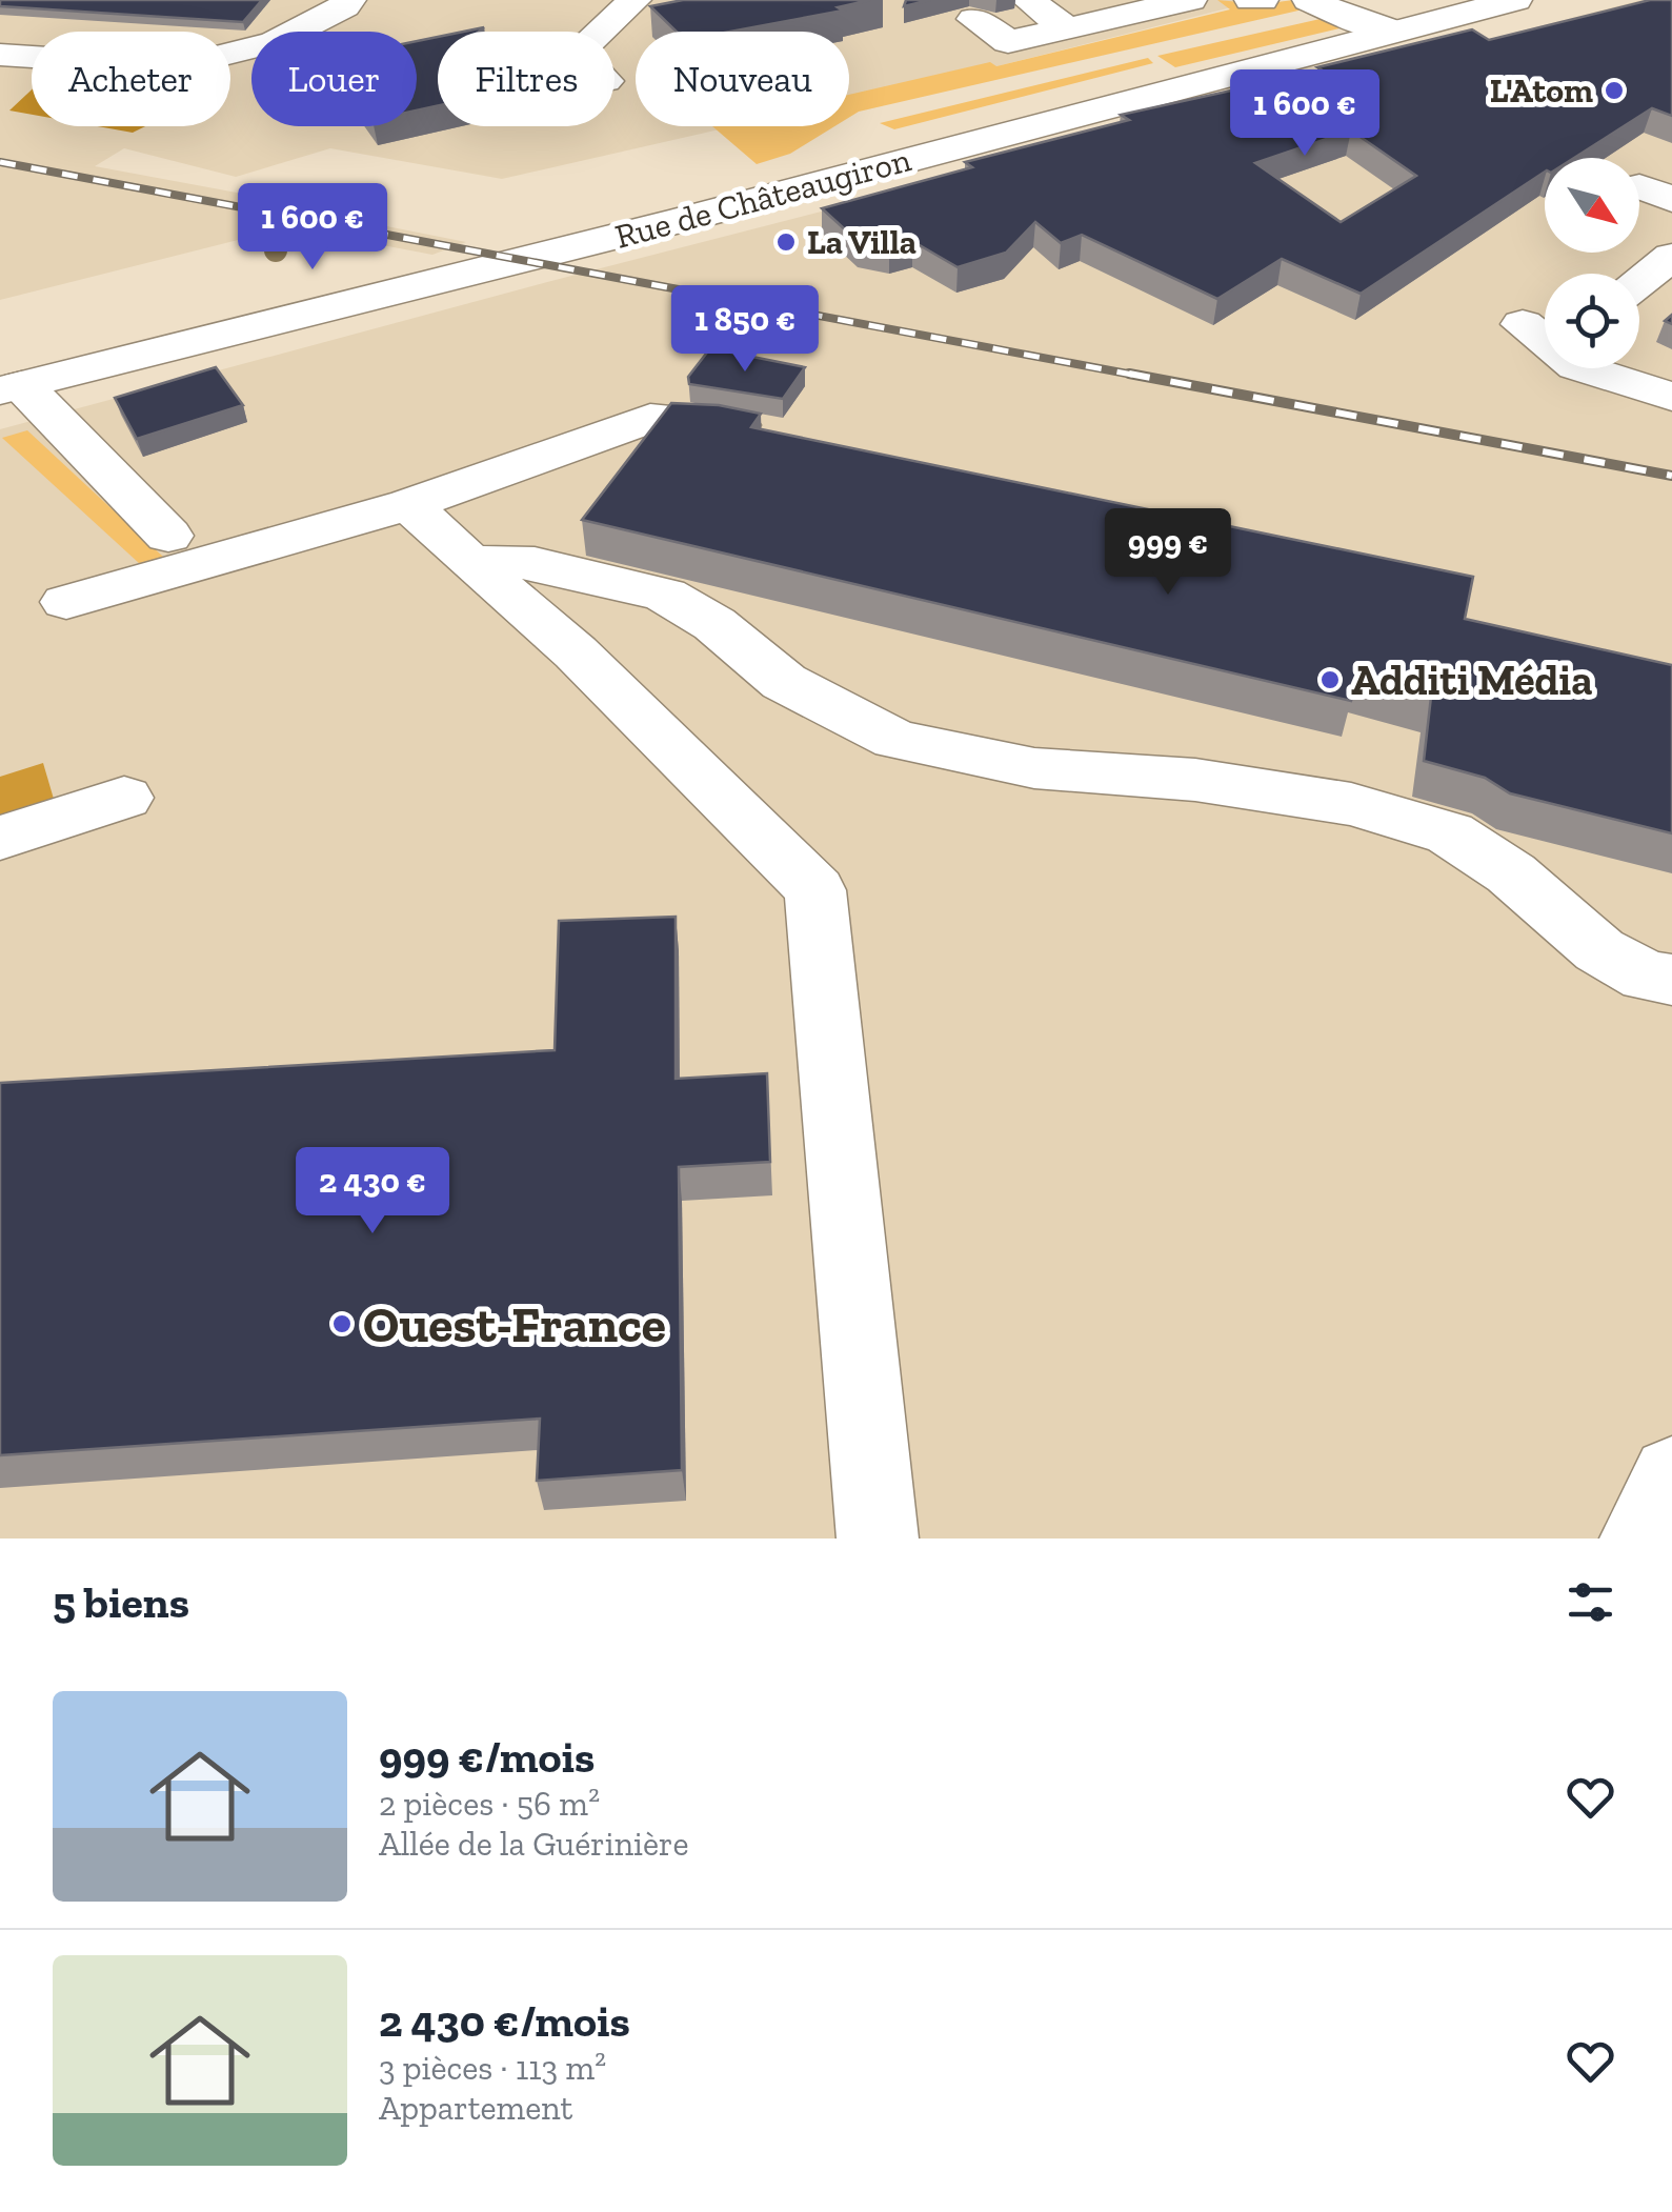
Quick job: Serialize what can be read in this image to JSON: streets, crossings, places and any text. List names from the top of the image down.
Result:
{
  "streets": {
    "main road": ["Rue de Châteaugiron"]
  },
  "places": [
    "L'Atom",
    "La Villa",
    "Additi Média",
    "Ouest-France"
  ],
  "north": "bottom right",
  "page": {
    "chip": [
      "Acheter",
      "Louer",
      "Filtres",
      "Nouveau"
    ],
    "price": [
      "1 600 €",
      "1 600 €",
      "1 850 €",
      "999 €",
      "2 430 €"
    ],
    "heading": "5 biens",
    "list": [
      {
        "name": "999 €/mois",
        "note": "2 pièces · 56 m² · Allée de la Guérinière"
      },
      {
        "name": "2 430 €/mois",
        "note": "3 pièces · 113 m² · Appartement"
      }
    ]
  }
}
